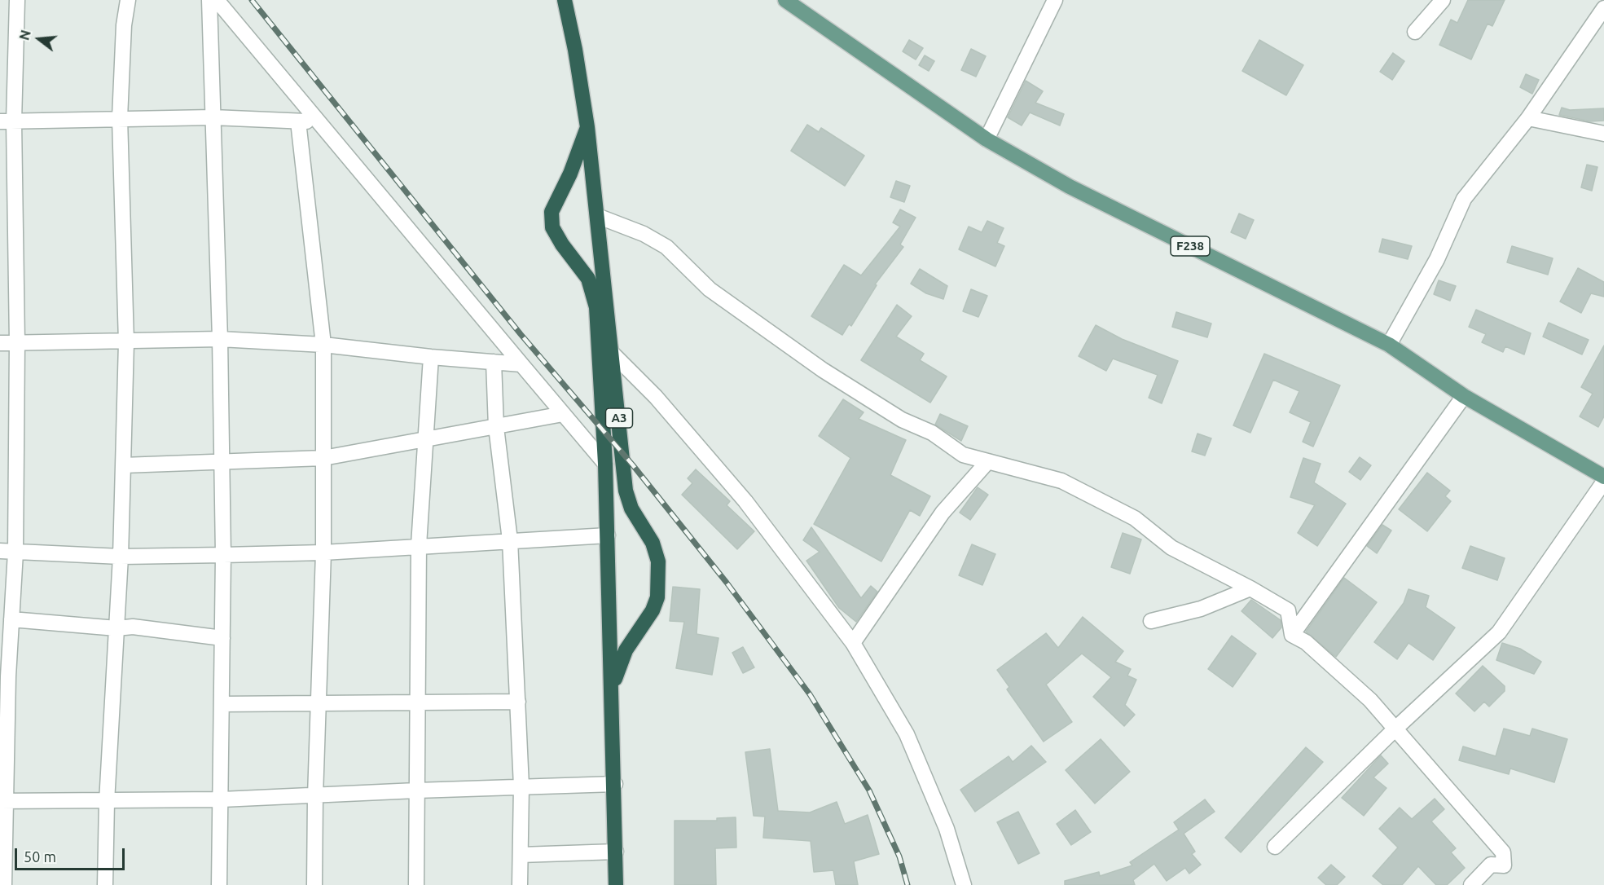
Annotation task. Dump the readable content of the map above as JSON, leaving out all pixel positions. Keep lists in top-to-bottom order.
{
  "streets": {
    "highway": ["A3"],
    "main road": ["F238"]
  },
  "scale_bar": "50 m",
  "north": "left"
}
